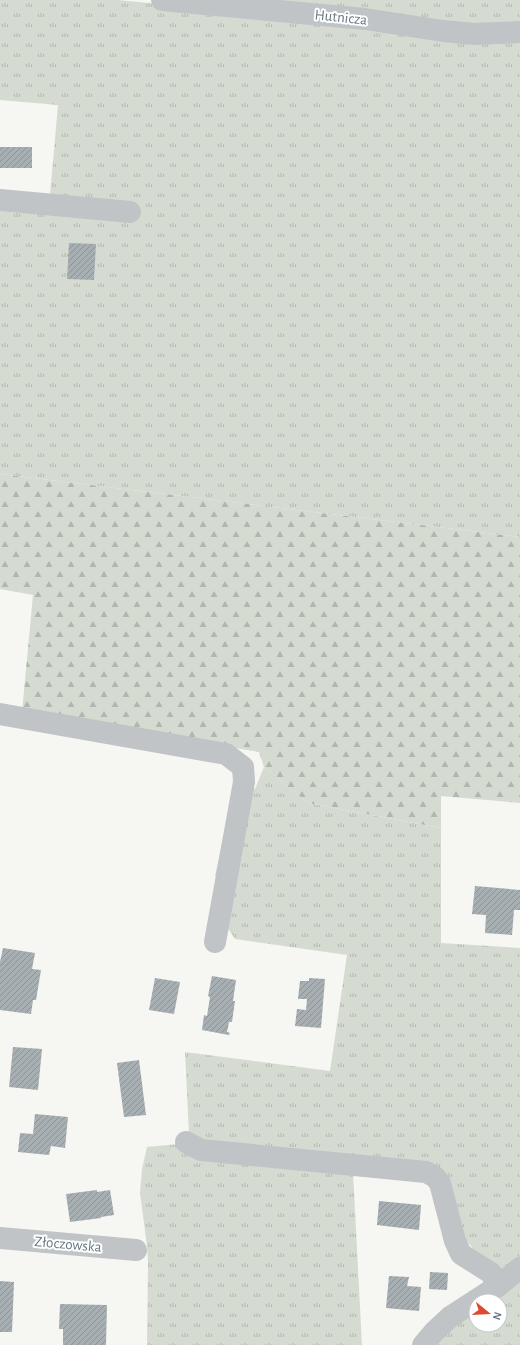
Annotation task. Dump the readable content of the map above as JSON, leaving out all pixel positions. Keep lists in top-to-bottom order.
{
  "streets": {
    "street": ["Hutnicza", "Złoczowska"]
  },
  "north": "right"
}
